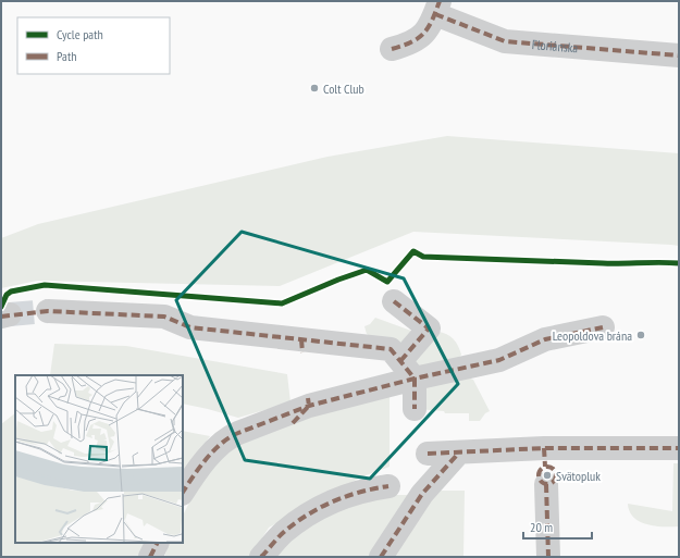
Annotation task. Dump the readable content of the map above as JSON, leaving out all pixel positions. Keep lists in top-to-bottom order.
{
  "streets": {
    "street": ["Floriánska"]
  },
  "places": ["Colt Club", "Leopoldova brána", "Svätopluk"],
  "legend": ["Cycle path", "Path"],
  "scale_bar": "20 m"
}
